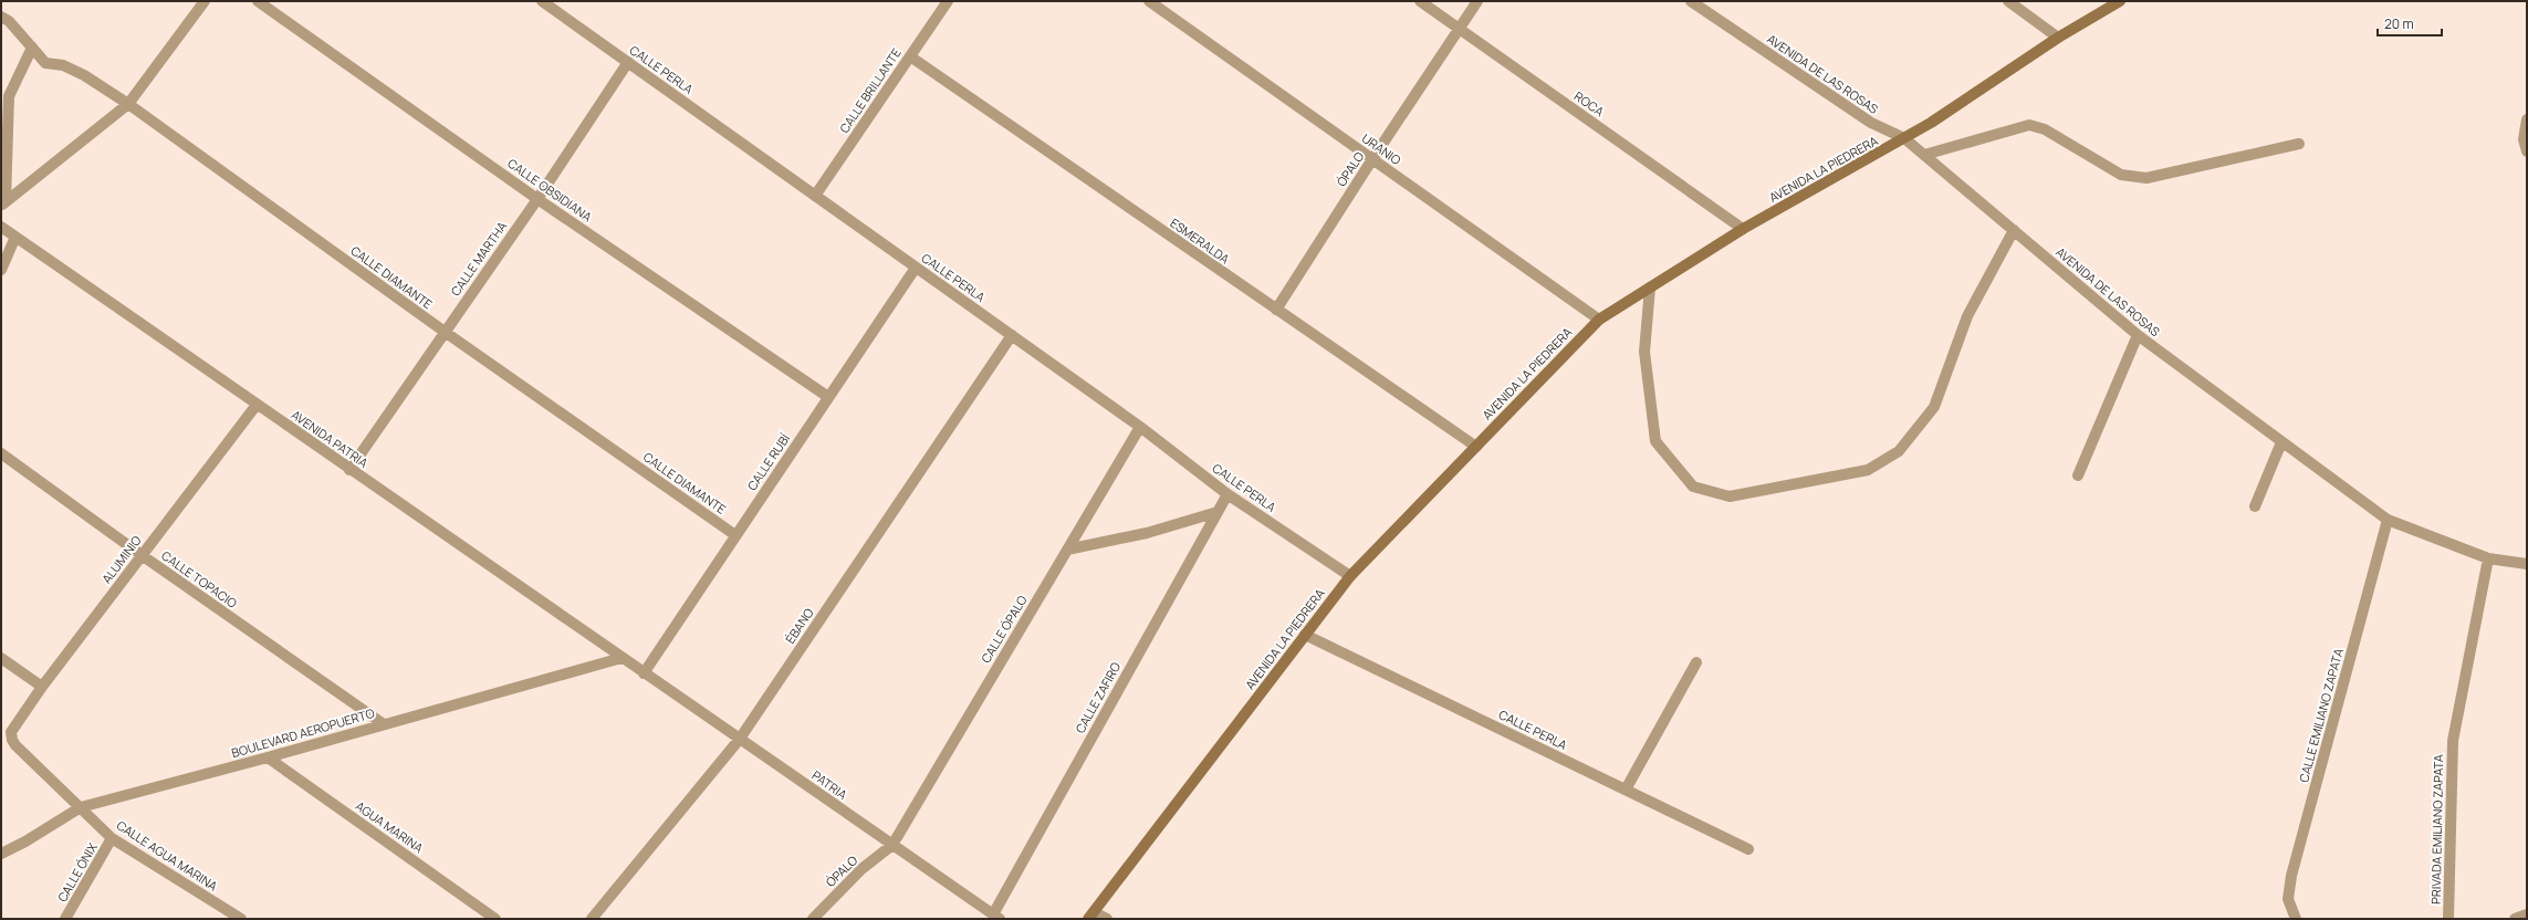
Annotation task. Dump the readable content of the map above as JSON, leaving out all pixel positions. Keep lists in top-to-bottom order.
{
  "streets": {
    "street": [
      "CALLE PERLA",
      "AVENIDA DE LAS ROSAS",
      "CALLE BRILLANTE",
      "ROCA",
      "URANIO",
      "ÓPALO",
      "AVENIDA LA PIEDRERA",
      "CALLE OBSIDIANA",
      "ESMERALDA",
      "CALLE MARTHA",
      "CALLE DIAMANTE",
      "AVENIDA PATRIA",
      "CALLE RUBÍ",
      "ALUMINIO",
      "CALLE TOPACIO",
      "ÉBANO",
      "CALLE ÓPALO",
      "CALLE ZAFIRO",
      "CALLE EMILIANO ZAPATA",
      "BOULEVARD AEROPUERTO",
      "PATRIA",
      "AGUA MARINA",
      "PRIVADA EMILIANO ZAPATA",
      "CALLE AGUA MARINA",
      "CALLE ÓNIX"
    ]
  },
  "crossings": [
    ["CALLE PERLA", "CALLE BRILLANTE"],
    ["CALLE PERLA", "AVENIDA LA PIEDRERA"],
    ["CALLE PERLA", "CALLE MARTHA"],
    ["CALLE PERLA", "CALLE RUBÍ"],
    ["CALLE PERLA", "ÉBANO"],
    ["CALLE PERLA", "CALLE ÓPALO"],
    ["CALLE PERLA", "CALLE ZAFIRO"],
    ["AVENIDA DE LAS ROSAS", "AVENIDA LA PIEDRERA"],
    ["AVENIDA DE LAS ROSAS", "CALLE EMILIANO ZAPATA"],
    ["AVENIDA DE LAS ROSAS", "PRIVADA EMILIANO ZAPATA"],
    ["CALLE BRILLANTE", "ESMERALDA"],
    ["ROCA", "ÓPALO"],
    ["ROCA", "AVENIDA LA PIEDRERA"],
    ["URANIO", "ÓPALO"],
    ["URANIO", "AVENIDA LA PIEDRERA"],
    ["ÓPALO", "ESMERALDA"],
    ["ÓPALO", "CALLE ÓPALO"],
    ["ÓPALO", "PATRIA"],
    ["AVENIDA LA PIEDRERA", "ESMERALDA"],
    ["CALLE OBSIDIANA", "CALLE MARTHA"],
    ["CALLE OBSIDIANA", "CALLE RUBÍ"],
    ["CALLE MARTHA", "CALLE DIAMANTE"],
    ["CALLE MARTHA", "AVENIDA PATRIA"],
    ["CALLE DIAMANTE", "CALLE RUBÍ"],
    ["AVENIDA PATRIA", "CALLE RUBÍ"],
    ["AVENIDA PATRIA", "ALUMINIO"],
    ["AVENIDA PATRIA", "BOULEVARD AEROPUERTO"],
    ["AVENIDA PATRIA", "PATRIA"],
    ["CALLE RUBÍ", "PATRIA"],
    ["ALUMINIO", "CALLE TOPACIO"],
    ["ALUMINIO", "CALLE AGUA MARINA"],
    ["CALLE TOPACIO", "BOULEVARD AEROPUERTO"],
    ["ÉBANO", "PATRIA"],
    ["CALLE ÓPALO", "PATRIA"],
    ["CALLE ZAFIRO", "PATRIA"],
    ["BOULEVARD AEROPUERTO", "AGUA MARINA"],
    ["BOULEVARD AEROPUERTO", "CALLE AGUA MARINA"],
    ["CALLE AGUA MARINA", "CALLE ÓNIX"]
  ],
  "scale_bar": "20 m"
}
